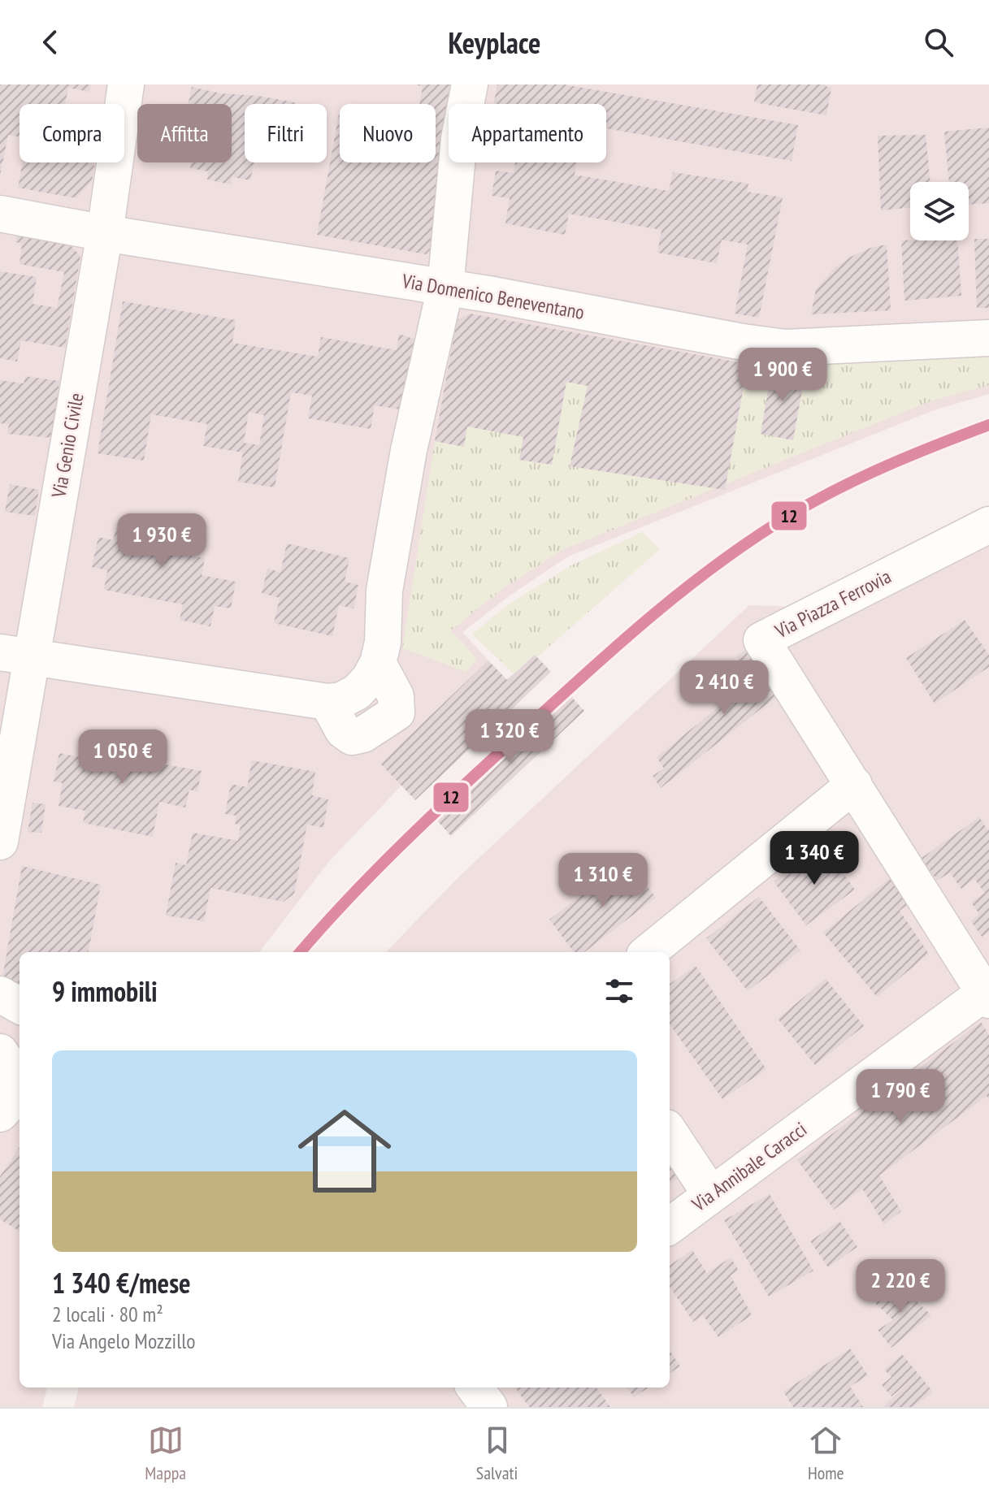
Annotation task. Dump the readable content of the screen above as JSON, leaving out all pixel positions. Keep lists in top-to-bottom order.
{
  "streets": {
    "street": [
      "Via Domenico Beneventano",
      "Via Genio Civile",
      "Via Piazza Ferrovia",
      "Via Annibale Caracci"
    ]
  },
  "crossings": [
    ["Via Domenico Beneventano", "Via Genio Civile"]
  ],
  "lines": ["transit line 12"],
  "page": {
    "header": "Keyplace",
    "chip": [
      "Compra",
      "Affitta",
      "Filtri",
      "Nuovo",
      "Appartamento"
    ],
    "price": [
      "1 900 €",
      "1 930 €",
      "2 410 €",
      "1 320 €",
      "1 050 €",
      "1 340 €",
      "1 310 €",
      "1 790 €",
      "2 220 €"
    ],
    "heading": "9 immobili",
    "list": [
      {
        "name": "1 340 €/mese",
        "note": "2 locali · 80 m² · Via Angelo Mozzillo"
      }
    ],
    "tabs": ["Mappa", "Salvati", "Home"]
  }
}
